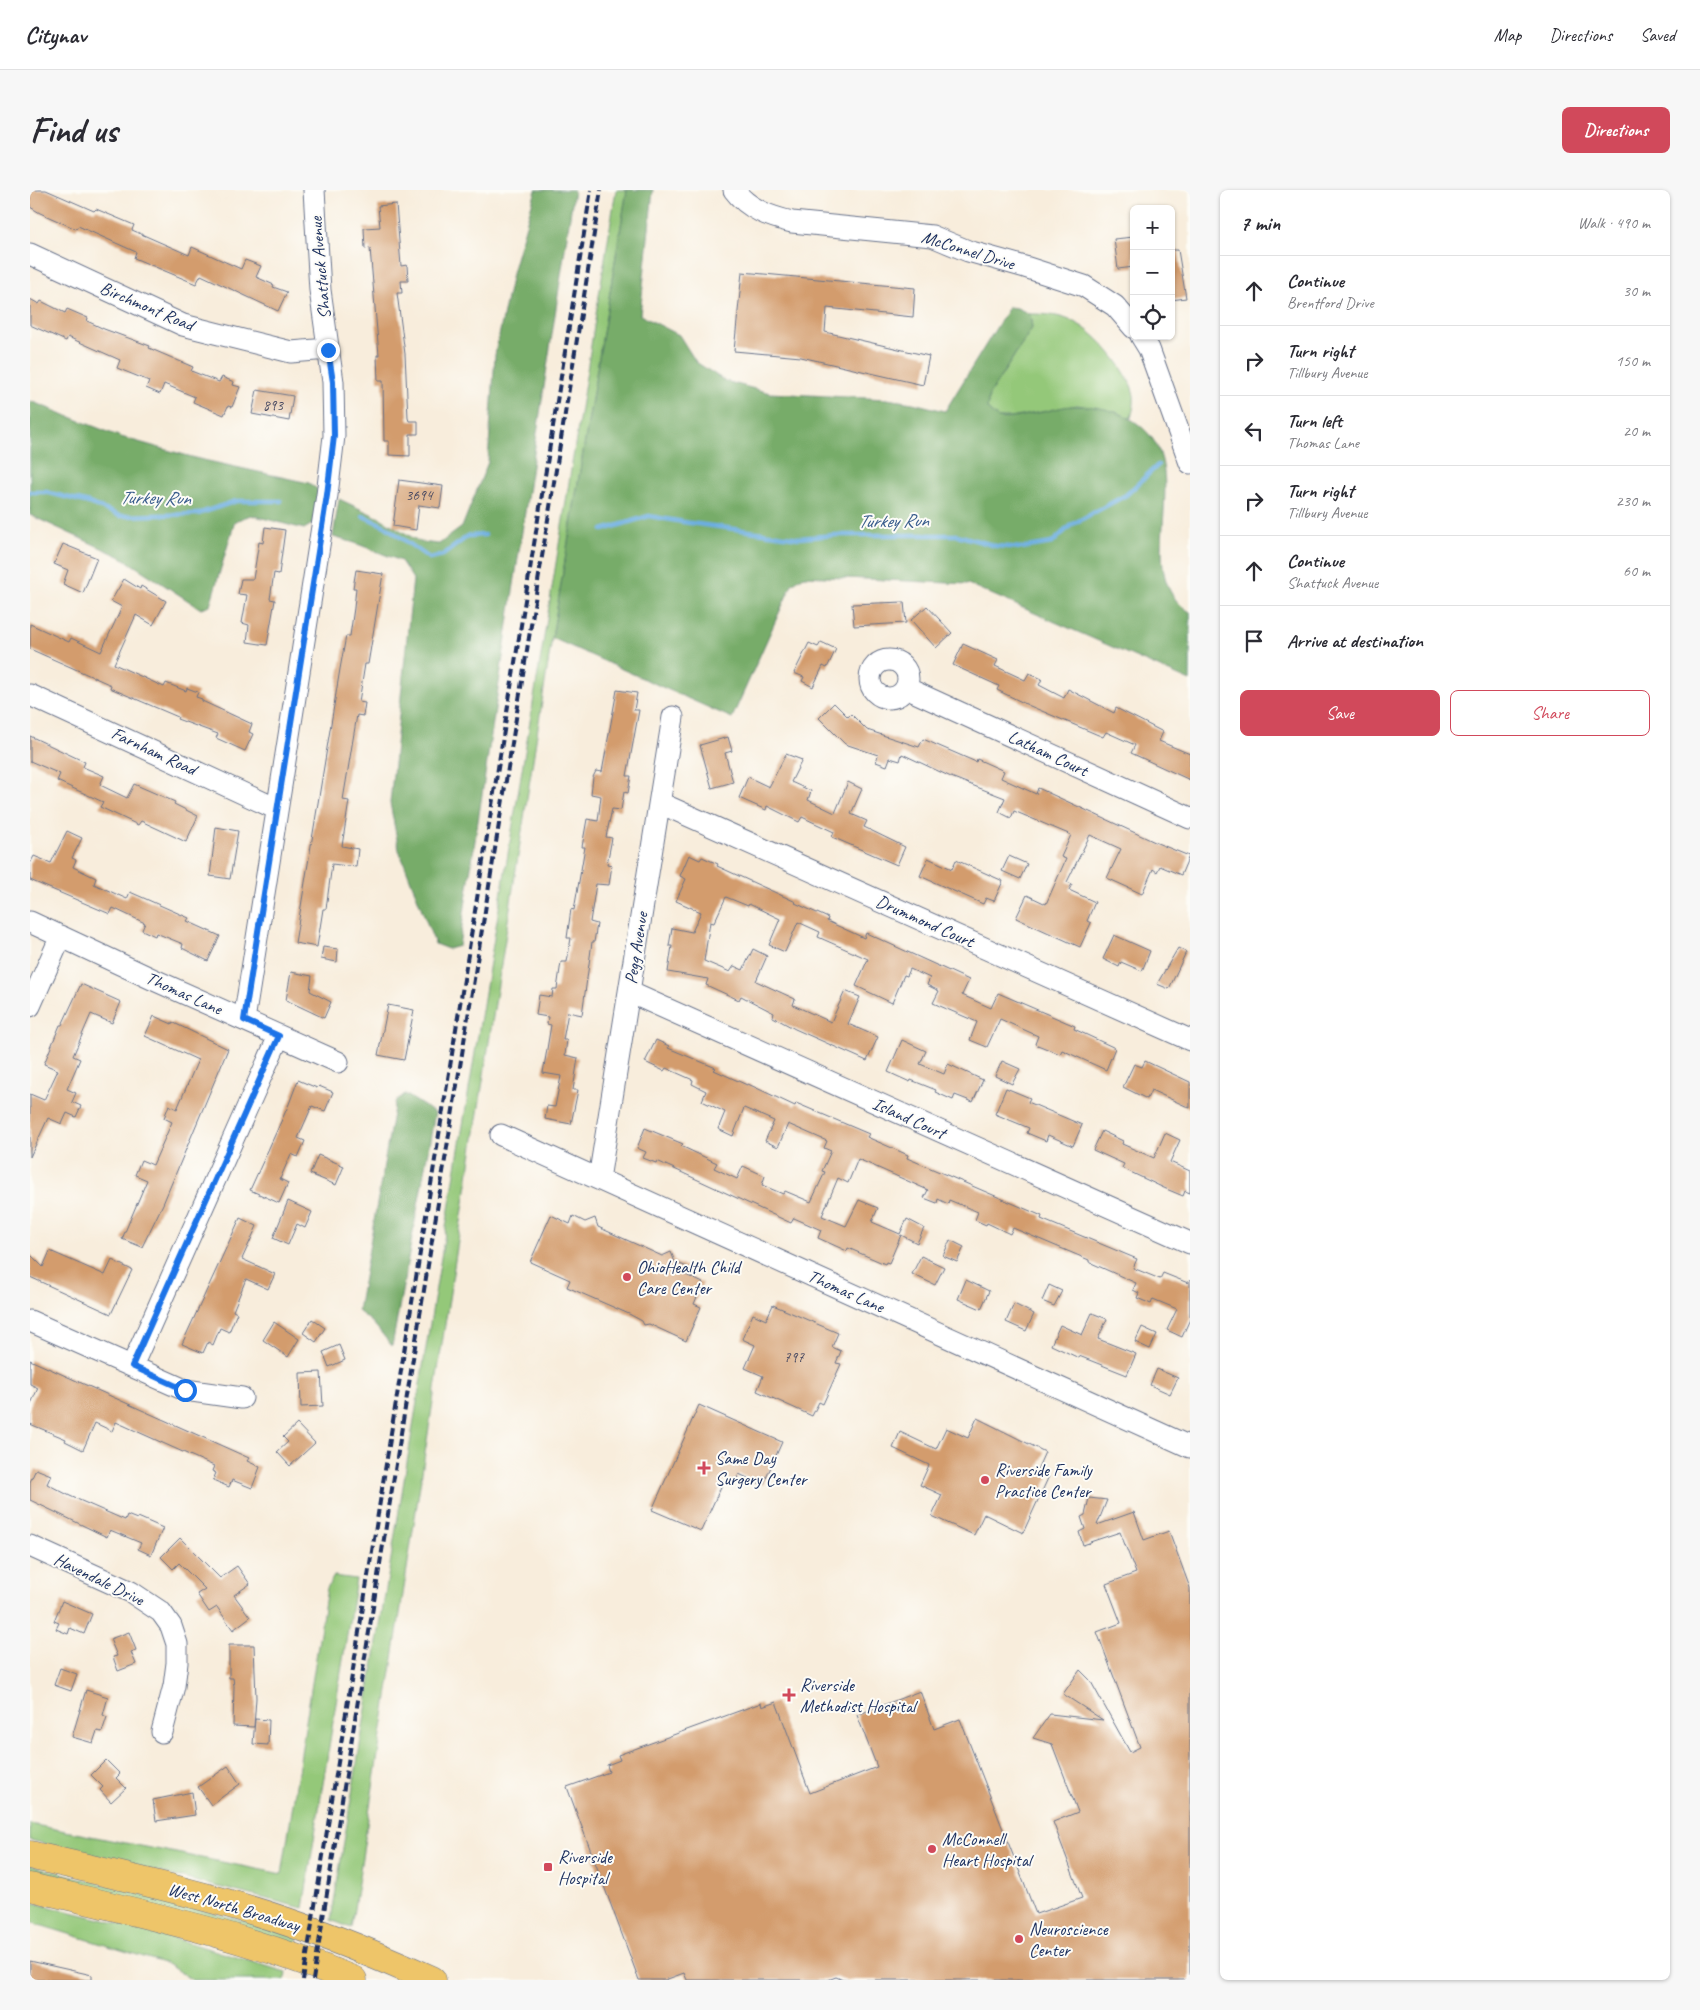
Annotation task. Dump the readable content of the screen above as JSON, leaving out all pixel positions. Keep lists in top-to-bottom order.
{
  "streets": {
    "main road": ["West North Broadway"],
    "street": [
      "McConnel Drive",
      "Shattuck Avenue",
      "Birchmont Road",
      "Farnham Road",
      "Latham Court",
      "Drummond Court",
      "Pegg Avenue",
      "Thomas Lane",
      "Island Court",
      "Havendale Drive"
    ]
  },
  "crossings": [
    ["Shattuck Avenue", "Birchmont Road"],
    ["Shattuck Avenue", "Farnham Road"],
    ["Shattuck Avenue", "Thomas Lane"],
    ["Drummond Court", "Pegg Avenue"],
    ["Pegg Avenue", "Thomas Lane"],
    ["Pegg Avenue", "Island Court"]
  ],
  "water": ["Turkey Run"],
  "places": {
    "other": [
      "OhioHealth Child Care Center",
      "Riverside Family Practice Center",
      "McConnell Heart Hospital",
      "Neuroscience Center"
    ],
    "health": ["Same Day Surgery Center", "Riverside Methodist Hospital"],
    "transit": ["Riverside Hospital"]
  },
  "house_numbers": ["893", "3694", "797"],
  "page": {
    "header": "Citynav",
    "nav": ["Map", "Directions", "Saved"],
    "buttons": [
      "Directions",
      ["Save", "Share"]
    ],
    "title": "Find us",
    "heading": ["7 min", "Walk · 490 m"],
    "map_buttons": ["+", "−"],
    "list": [
      ["Continue", "Brentford Drive", "30 m"],
      ["Turn right", "Tillbury Avenue", "150 m"],
      ["Turn left", "Thomas Lane", "20 m"],
      ["Turn right", "Tillbury Avenue", "230 m"],
      ["Continue", "Shattuck Avenue", "60 m"],
      "Arrive at destination"
    ]
  }
}
